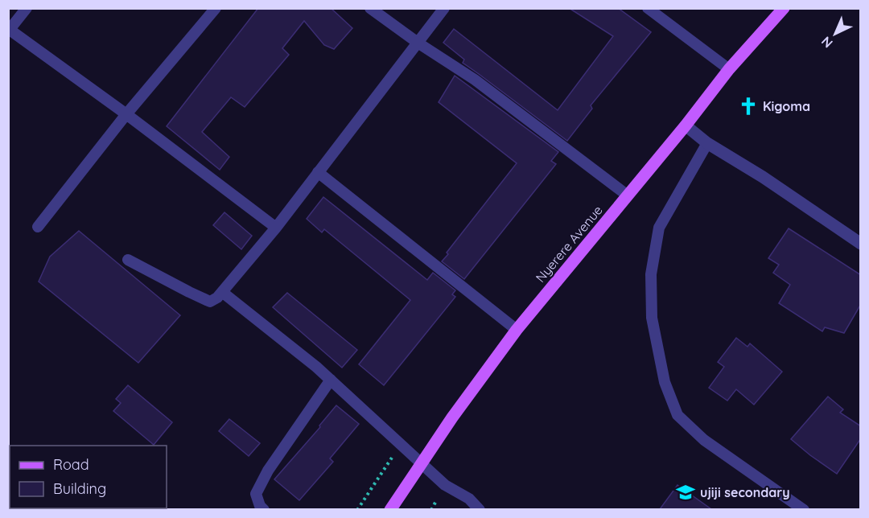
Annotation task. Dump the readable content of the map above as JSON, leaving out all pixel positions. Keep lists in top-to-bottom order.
{
  "streets": {
    "main road": ["Nyerere Avenue"]
  },
  "places": {
    "church": ["Kigoma"],
    "school or university": ["ujiji secondary"]
  },
  "legend": ["Road", "Building"],
  "north": "bottom left"
}
